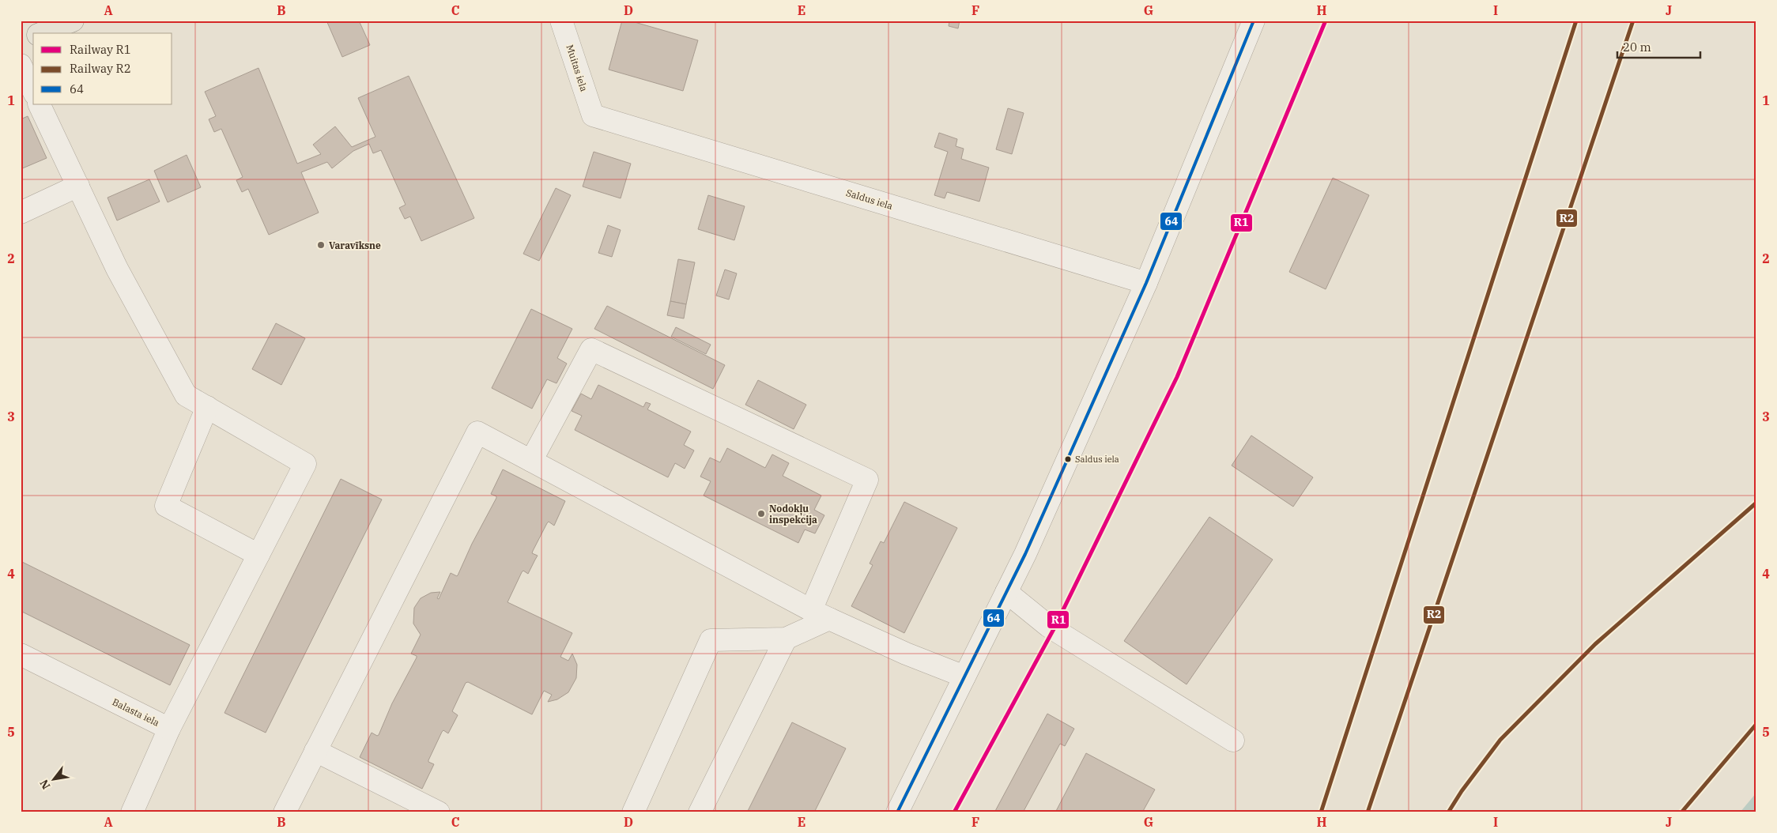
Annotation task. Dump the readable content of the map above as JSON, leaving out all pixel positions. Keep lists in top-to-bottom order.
{
  "streets": {
    "street": ["Muitas iela", "Saldus iela", "Balasta iela"]
  },
  "crossings": [
    ["Muitas iela", "Saldus iela"]
  ],
  "places": ["Varavīksne", "Saldus iela", "Nodokļu inspekcija"],
  "lines": ["rail line R1", "rail line R2", "transit line 64"],
  "legend": ["Railway R1", "Railway R2", "64"],
  "scale_bar": "20 m",
  "north": "bottom left",
  "grid": {
    "columns": [
      "A",
      "B",
      "C",
      "D",
      "E",
      "F",
      "G",
      "H",
      "I",
      "J"
    ],
    "rows": [
      "1",
      "2",
      "3",
      "4",
      "5"
    ]
  }
}
